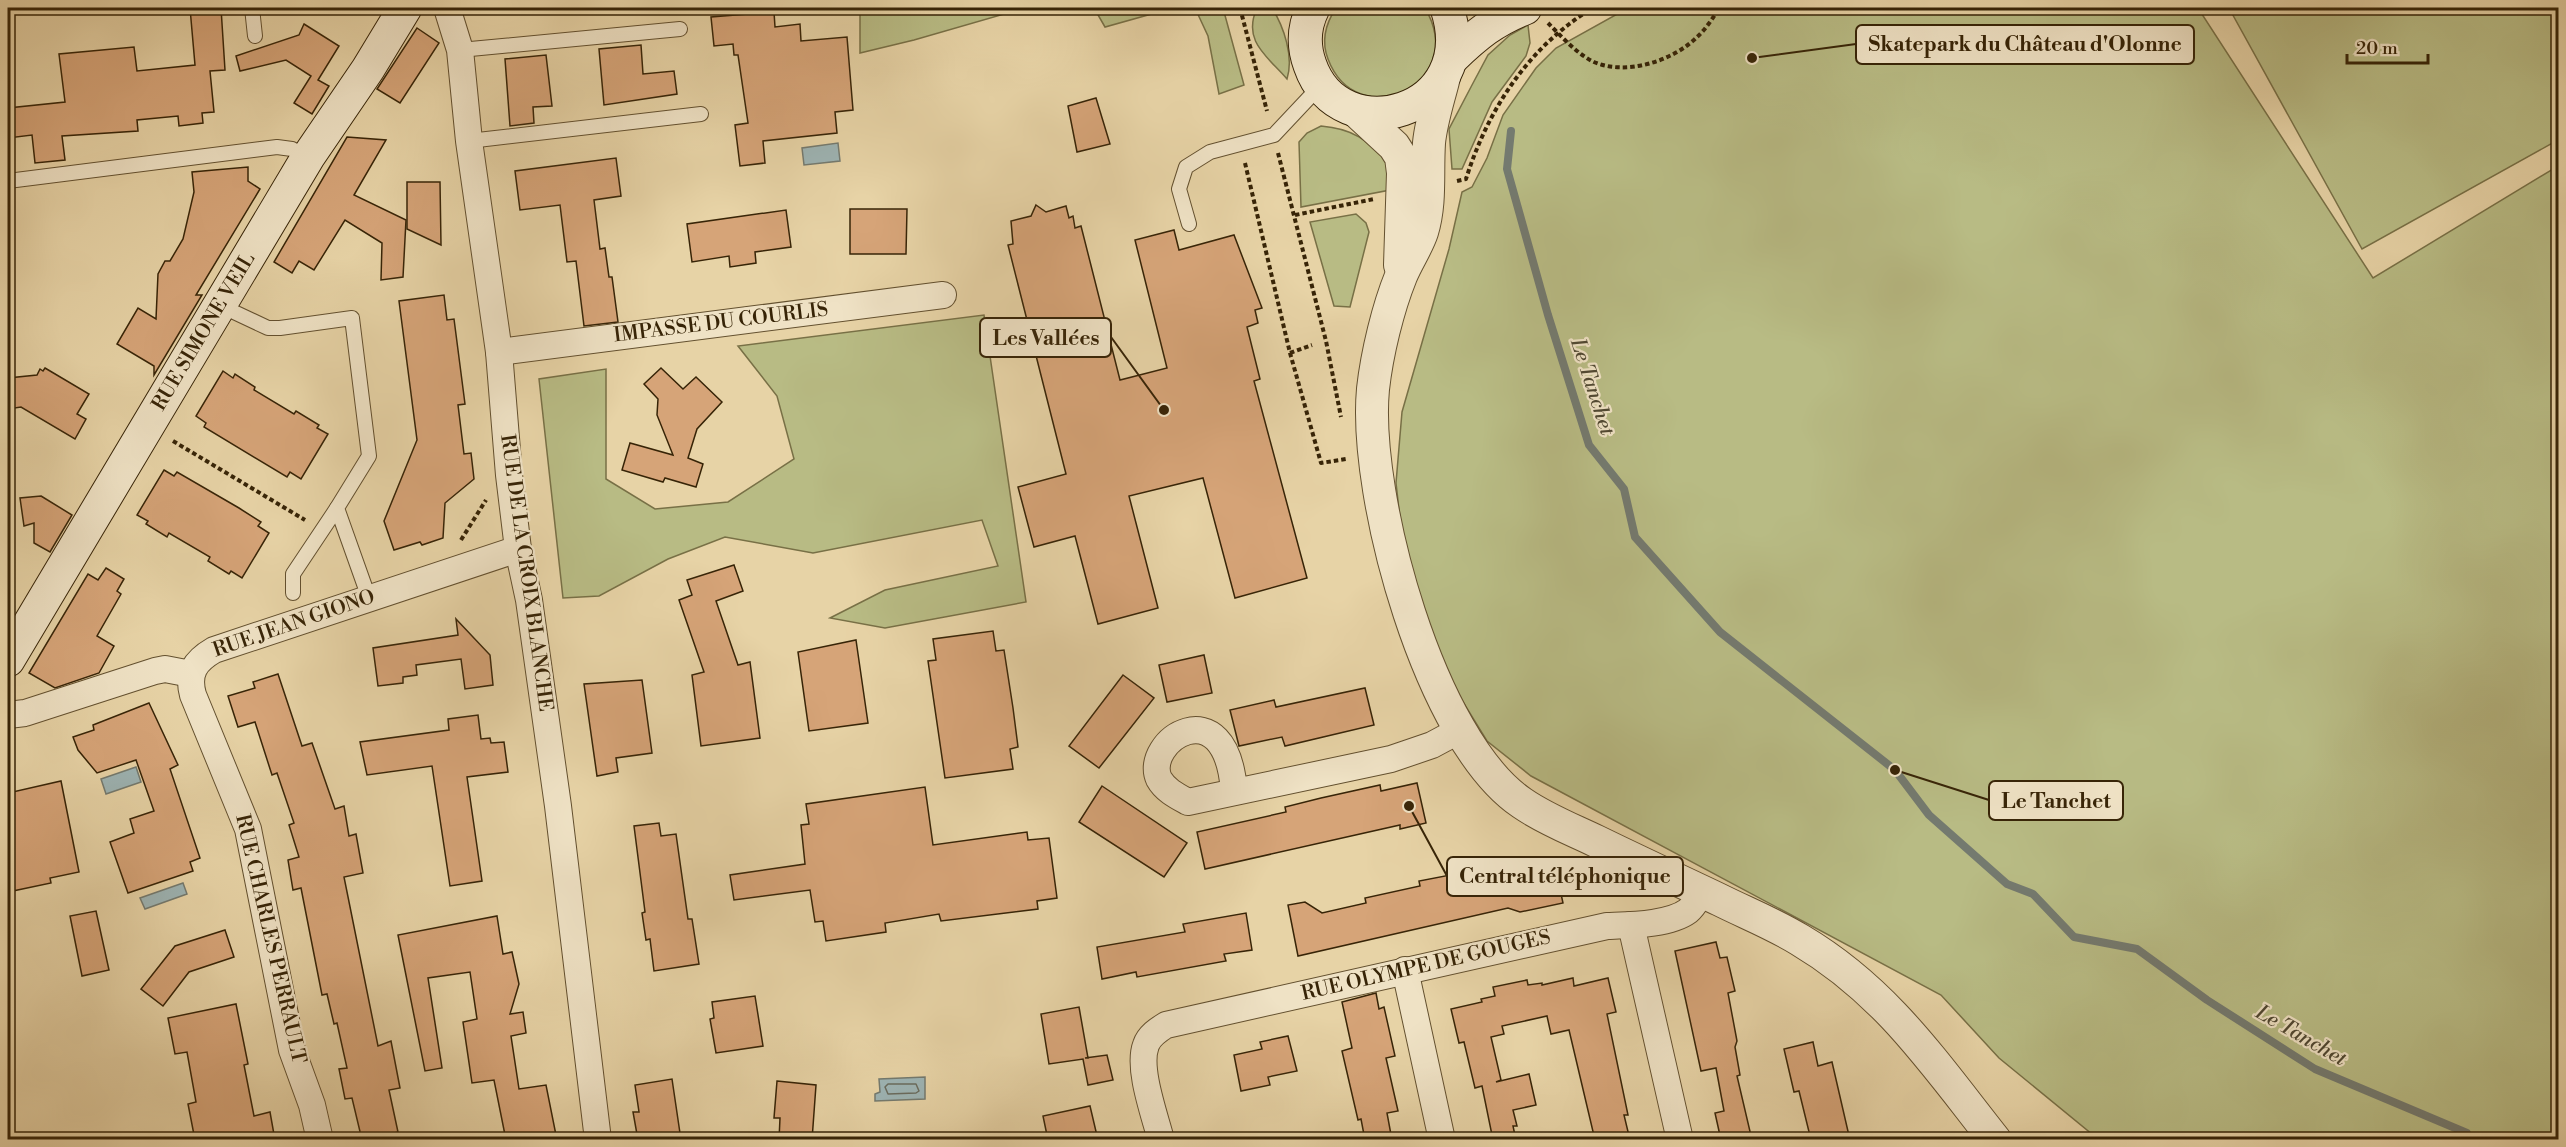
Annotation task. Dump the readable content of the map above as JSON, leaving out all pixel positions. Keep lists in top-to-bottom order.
{
  "streets": {
    "main road": ["RUE SIMONE VEIL"],
    "street": [
      "IMPASSE DU COURLIS",
      "RUE DE LA CROIX BLANCHE",
      "RUE JEAN GIONO",
      "RUE CHARLES PERRAULT",
      "RUE OLYMPE DE GOUGES"
    ]
  },
  "crossings": [
    ["IMPASSE DU COURLIS", "RUE DE LA CROIX BLANCHE"],
    ["RUE DE LA CROIX BLANCHE", "RUE JEAN GIONO"],
    ["RUE JEAN GIONO", "RUE CHARLES PERRAULT"]
  ],
  "water": ["Le Tanchet"],
  "places": [
    "Skatepark du Château d'Olonne",
    "Les Vallées",
    "Le Tanchet",
    "Central téléphonique"
  ],
  "scale_bar": "20 m"
}
